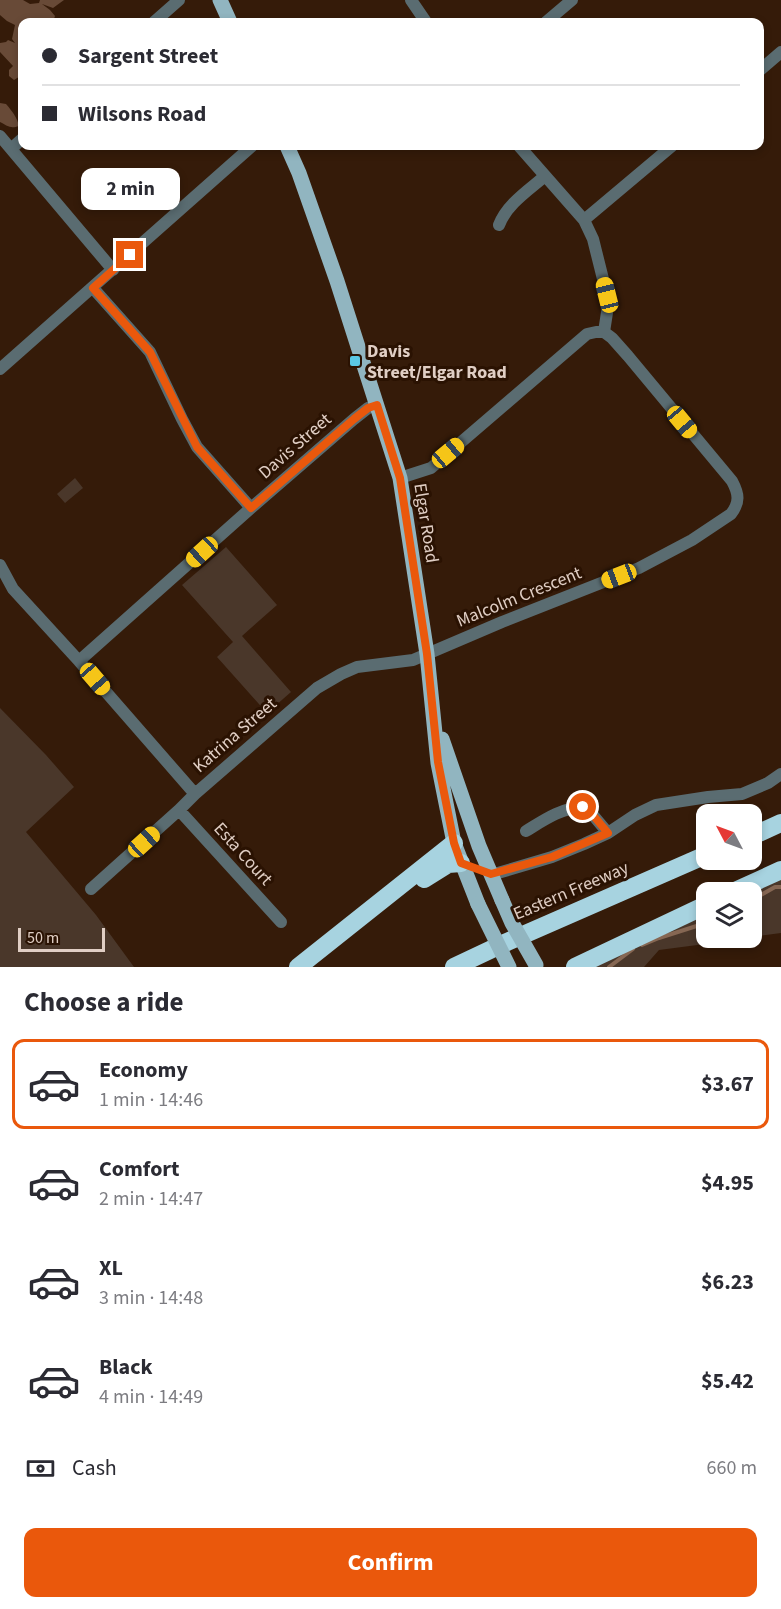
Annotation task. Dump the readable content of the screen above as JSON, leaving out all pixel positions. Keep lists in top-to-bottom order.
{
  "streets": {
    "highway": ["Eastern Freeway"],
    "main road": ["Elgar Road"],
    "street": [
      "Davis Street",
      "Malcolm Crescent",
      "Katrina Street",
      "Esta Court"
    ]
  },
  "crossings": [
    ["Davis Street", "Elgar Road"],
    ["Elgar Road", "Malcolm Crescent"],
    ["Elgar Road", "Katrina Street"],
    ["Malcolm Crescent", "Katrina Street"],
    ["Katrina Street", "Esta Court"]
  ],
  "places": {
    "transit": ["Davis Street/Elgar Road"]
  },
  "scale_bar": "50 m",
  "north": "top left",
  "page": {
    "banner": ["Sargent Street", "Wilsons Road"],
    "bubble": "2 min",
    "scale": "50 m",
    "heading": "Choose a ride",
    "list": [
      {
        "name": "Economy",
        "note": "1 min · 14:46",
        "value": "$3.67"
      },
      {
        "name": "Comfort",
        "note": "2 min · 14:47",
        "value": "$4.95"
      },
      {
        "name": "XL",
        "note": "3 min · 14:48",
        "value": "$6.23"
      },
      {
        "name": "Black",
        "note": "4 min · 14:49",
        "value": "$5.42"
      }
    ],
    "pay": ["Cash", "660 m"],
    "buttons": "Confirm"
  }
}
